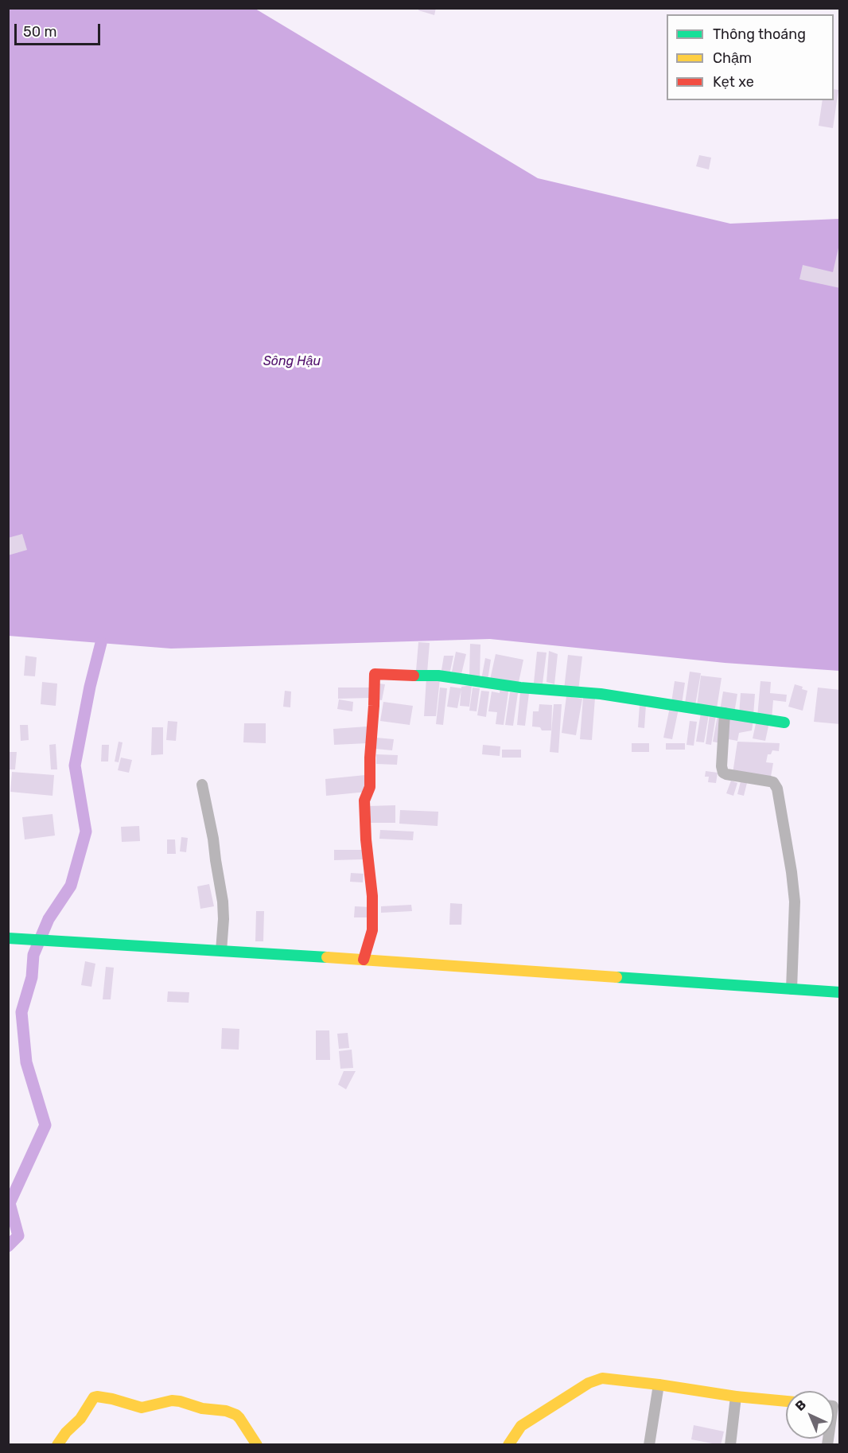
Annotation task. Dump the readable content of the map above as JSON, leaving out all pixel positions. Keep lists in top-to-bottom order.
{
  "water": ["Sông Hậu"],
  "legend": ["Thông thoáng", "Chậm", "Kẹt xe"],
  "scale_bar": "50 m",
  "north": "top left"
}
